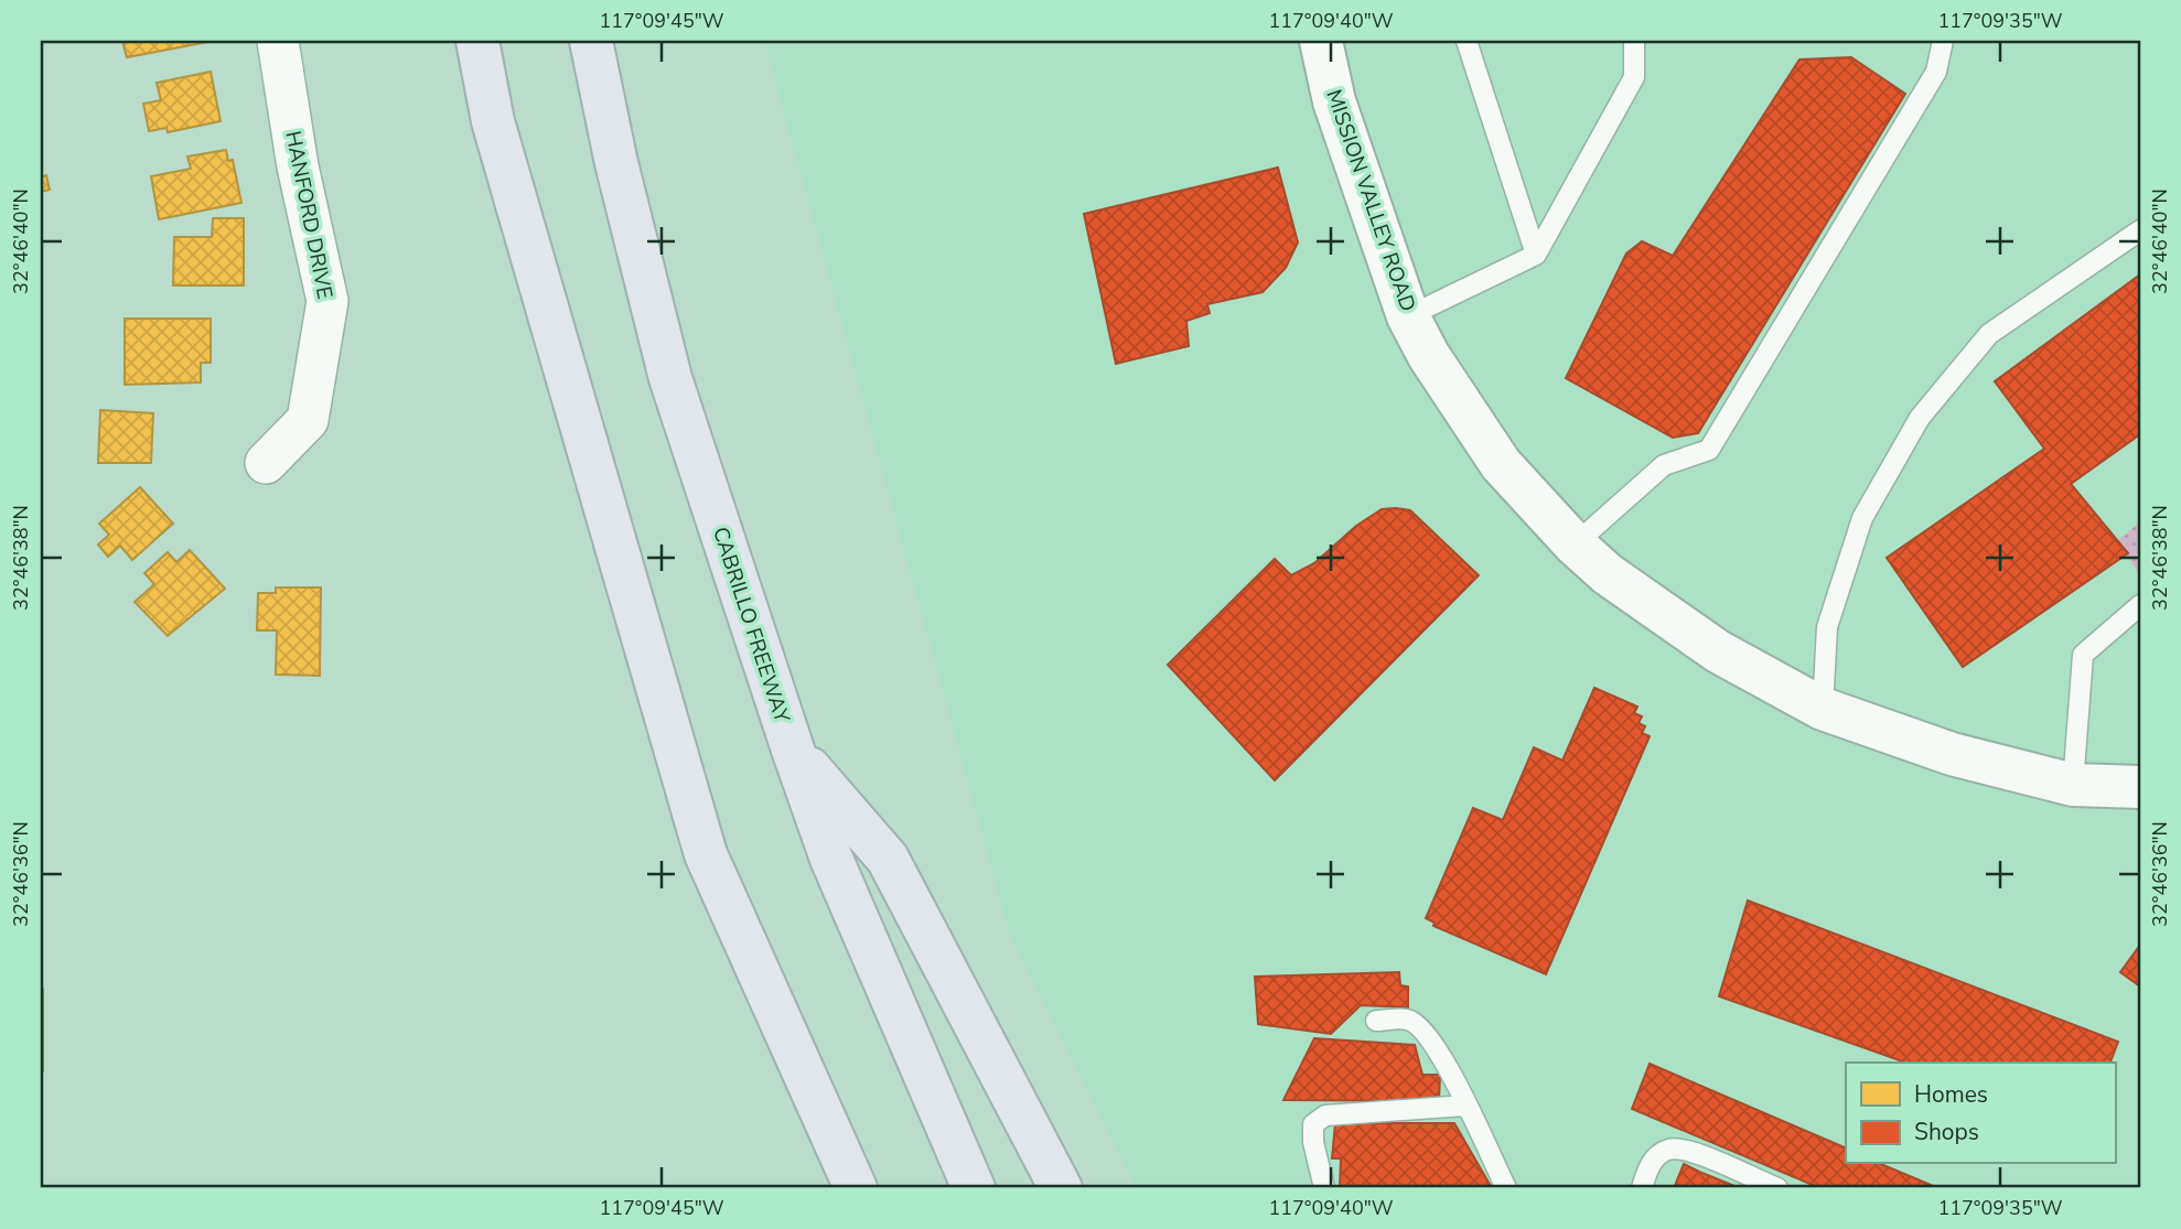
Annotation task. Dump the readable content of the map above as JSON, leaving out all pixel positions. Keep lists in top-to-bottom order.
{
  "streets": {
    "highway": ["CABRILLO FREEWAY"],
    "street": ["MISSION VALLEY ROAD", "HANFORD DRIVE"]
  },
  "legend": ["Homes", "Shops"],
  "coordinates": [
    "117°09'45\"W",
    "117°09'40\"W",
    "117°09'35\"W",
    "32°46'40\"N",
    "32°46'38\"N",
    "32°46'36\"N"
  ]
}
